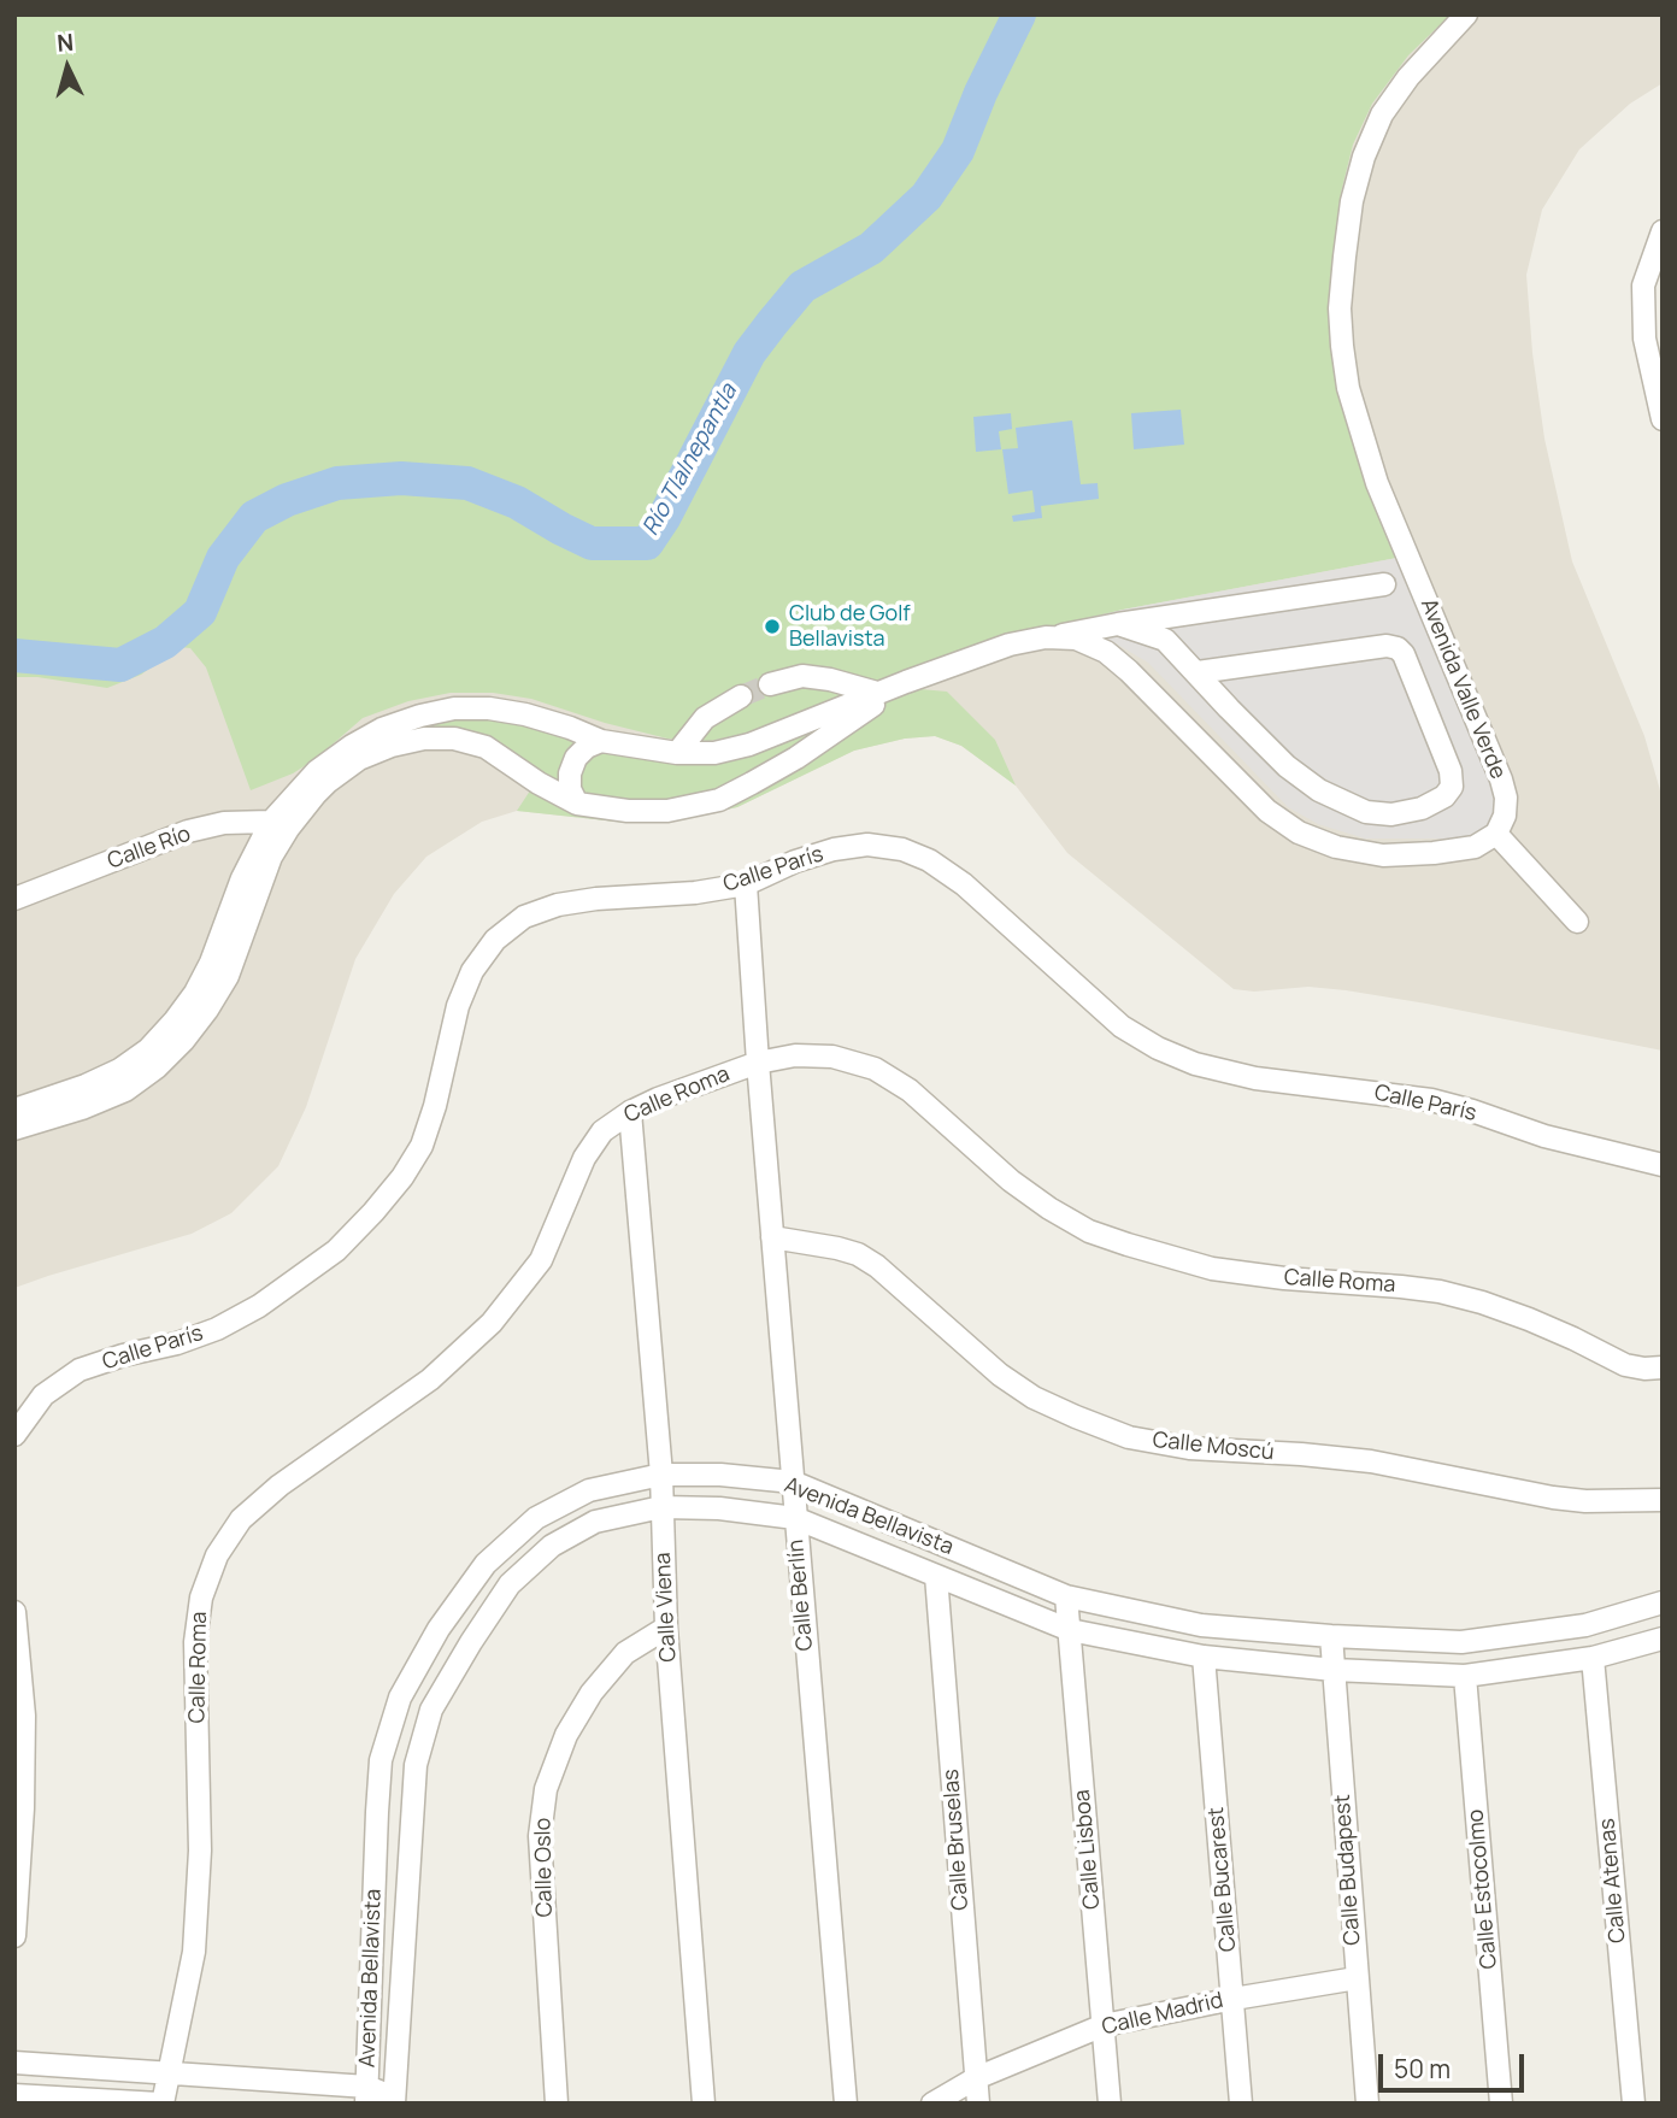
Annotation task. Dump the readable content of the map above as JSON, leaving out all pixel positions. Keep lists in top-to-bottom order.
{
  "streets": {
    "street": [
      "Avenida Valle Verde",
      "Calle Río",
      "Calle París",
      "Calle Roma",
      "Calle Moscú",
      "Avenida Bellavista",
      "Calle Berlín",
      "Calle Viena",
      "Calle Bruselas",
      "Calle Lisboa",
      "Calle Oslo",
      "Calle Budapest",
      "Calle Bucarest",
      "Calle Atenas",
      "Calle Estocolmo",
      "Calle Madrid"
    ]
  },
  "crossings": [
    ["Calle París", "Calle Berlín"],
    ["Calle Roma", "Avenida Bellavista"],
    ["Calle Roma", "Calle Berlín"],
    ["Calle Roma", "Calle Viena"],
    ["Calle Moscú", "Calle Berlín"],
    ["Avenida Bellavista", "Calle Berlín"],
    ["Avenida Bellavista", "Calle Viena"],
    ["Avenida Bellavista", "Calle Bruselas"],
    ["Avenida Bellavista", "Calle Lisboa"],
    ["Avenida Bellavista", "Calle Budapest"],
    ["Avenida Bellavista", "Calle Bucarest"],
    ["Avenida Bellavista", "Calle Atenas"],
    ["Avenida Bellavista", "Calle Estocolmo"],
    ["Calle Viena", "Calle Oslo"],
    ["Calle Bruselas", "Calle Madrid"],
    ["Calle Lisboa", "Calle Madrid"],
    ["Calle Budapest", "Calle Madrid"],
    ["Calle Bucarest", "Calle Madrid"]
  ],
  "water": ["Río Tlalnepantla"],
  "places": ["Club de Golf Bellavista"],
  "scale_bar": "50 m",
  "north": "top"
}
